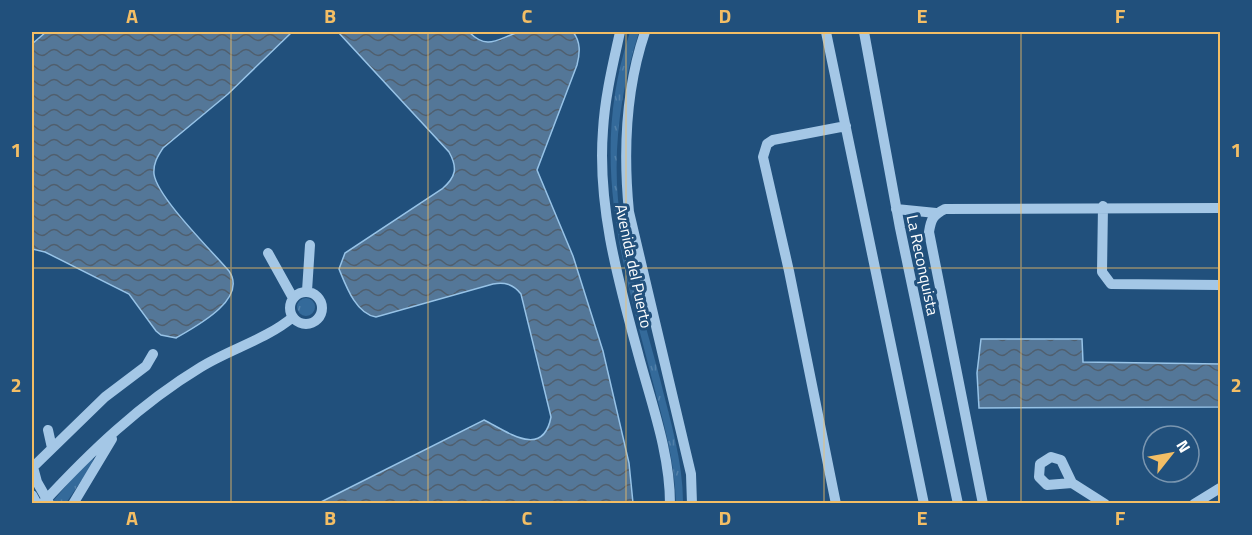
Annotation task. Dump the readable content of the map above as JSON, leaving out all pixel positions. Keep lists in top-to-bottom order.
{
  "streets": {
    "street": ["La Reconquista", "Avenida del Puerto"]
  },
  "north": "top right",
  "grid": {
    "columns": [
      "A",
      "B",
      "C",
      "D",
      "E",
      "F"
    ],
    "rows": ["1", "2"]
  }
}
